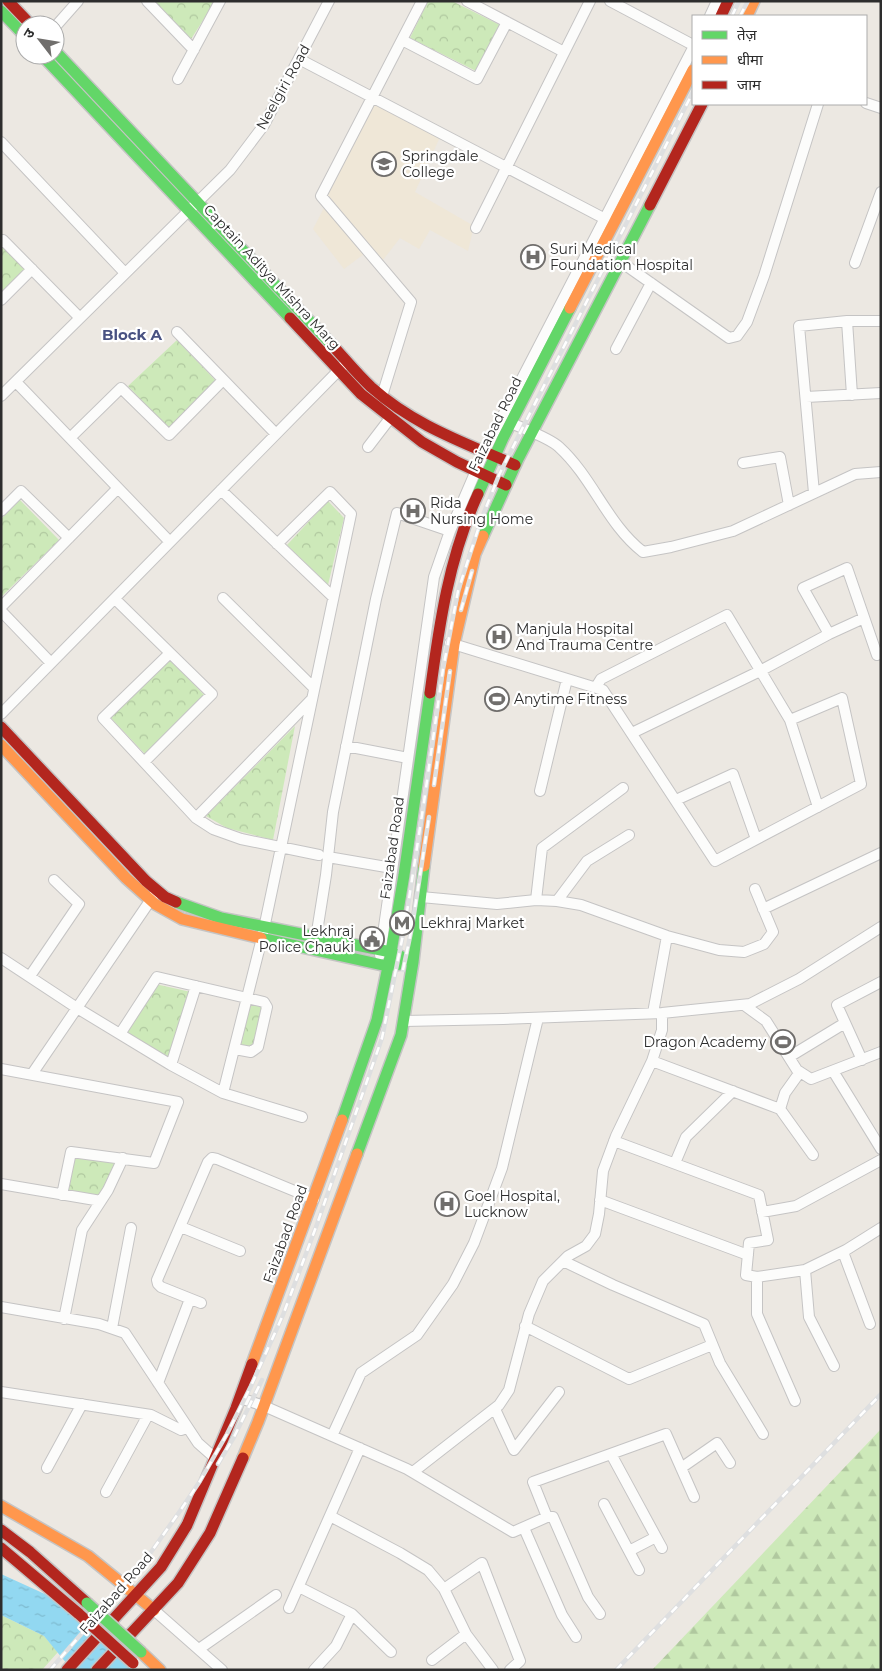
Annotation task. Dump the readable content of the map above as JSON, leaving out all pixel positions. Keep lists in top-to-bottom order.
{
  "streets": {
    "main road": ["Captain Aditya Mishra Marg", "Faizabad Road"],
    "street": ["Neelgiri Road"]
  },
  "crossings": [
    ["Neelgiri Road", "Captain Aditya Mishra Marg"],
    ["Captain Aditya Mishra Marg", "Faizabad Road"]
  ],
  "districts": ["Block A"],
  "places": {
    "school or university": ["Springdale College"],
    "hospital": [
      "Suri Medical Foundation Hospital",
      "Rida Nursing Home",
      "Manjula Hospital And Trauma Centre",
      "Goel Hospital, Lucknow"
    ],
    "sports": ["Anytime Fitness", "Dragon Academy"],
    "metro station": ["Lekhraj Market"],
    "public building": ["Lekhraj Police Chauki"]
  },
  "legend": ["तेज़", "धीमा", "जाम"],
  "north": "top left"
}
